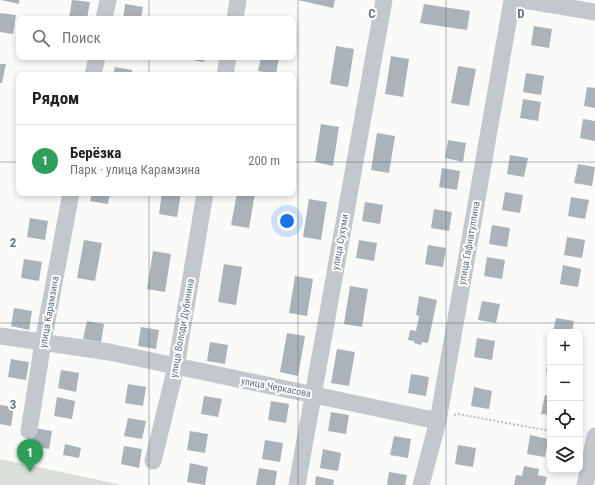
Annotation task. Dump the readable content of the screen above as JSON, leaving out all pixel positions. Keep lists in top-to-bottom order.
{
  "streets": {
    "street": [
      "улица Сухуми",
      "улица Гафиатуллина",
      "улица Карамзина",
      "улица Володи Дубинина",
      "улица Черкасова"
    ]
  },
  "crossings": [
    ["улица Сухуми", "улица Черкасова"],
    ["улица Гафиатуллина", "улица Черкасова"],
    ["улица Карамзина", "улица Черкасова"],
    ["улица Володи Дубинина", "улица Черкасова"]
  ],
  "page": {
    "search": "Поиск",
    "heading": "Рядом",
    "list": [
      {
        "mark": "1",
        "name": "Берёзка",
        "note": "Парк · улица Карамзина",
        "value": "200 m"
      }
    ],
    "map_buttons": ["+", "−"],
    "pins": "1"
  },
  "grid": {
    "columns": ["C", "D"],
    "rows": ["2", "3"]
  }
}
